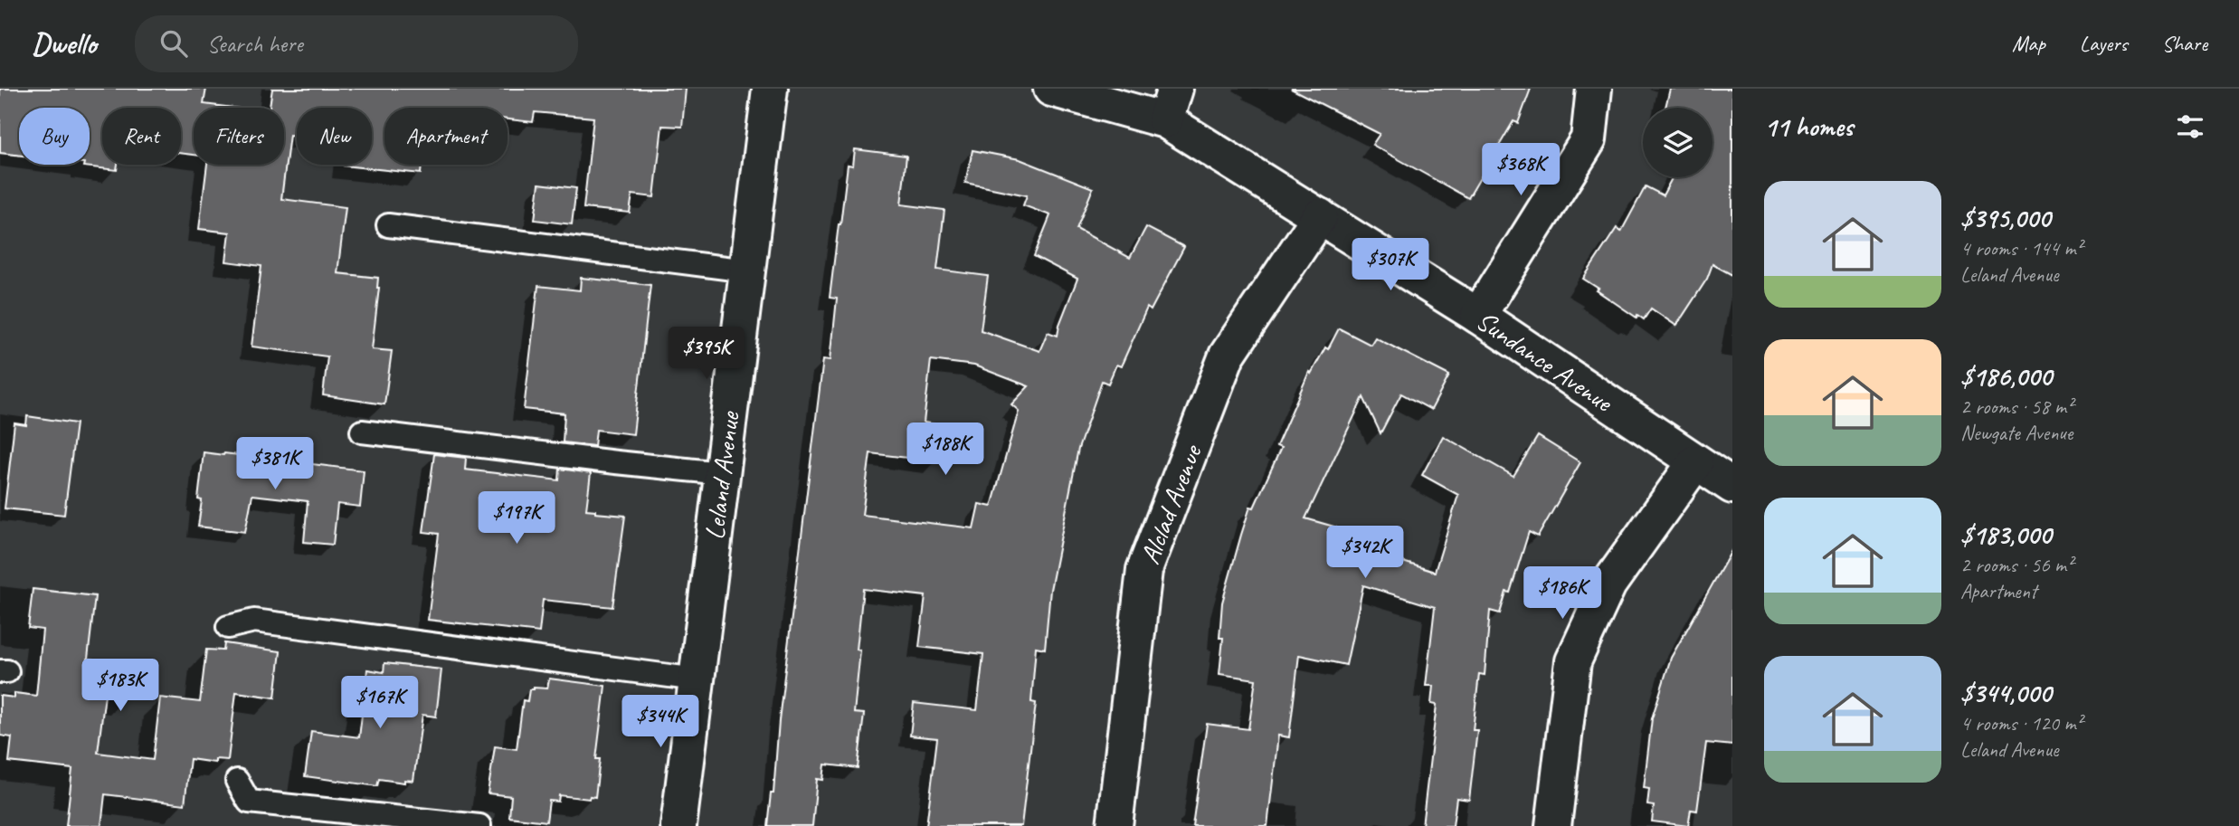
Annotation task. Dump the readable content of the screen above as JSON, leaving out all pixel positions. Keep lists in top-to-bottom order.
{
  "streets": {
    "street": ["Sundance Avenue", "Leland Avenue", "Alclad Avenue"]
  },
  "crossings": [
    ["Sundance Avenue", "Alclad Avenue"]
  ],
  "page": {
    "header": "Dwello",
    "search": "Search here",
    "nav": ["Map", "Layers", "Share"],
    "heading": "11 homes",
    "chip": [
      "Buy",
      "Rent",
      "Filters",
      "New",
      "Apartment"
    ],
    "price": [
      "$368K",
      "$307K",
      "$395K",
      "$188K",
      "$381K",
      "$197K",
      "$342K",
      "$186K",
      "$183K",
      "$167K",
      "$344K"
    ],
    "list": [
      {
        "name": "$395,000",
        "note": "4 rooms · 144 m² · Leland Avenue"
      },
      {
        "name": "$186,000",
        "note": "2 rooms · 58 m² · Newgate Avenue"
      },
      {
        "name": "$183,000",
        "note": "2 rooms · 56 m² · Apartment"
      },
      {
        "name": "$344,000",
        "note": "4 rooms · 120 m² · Leland Avenue"
      }
    ]
  }
}
